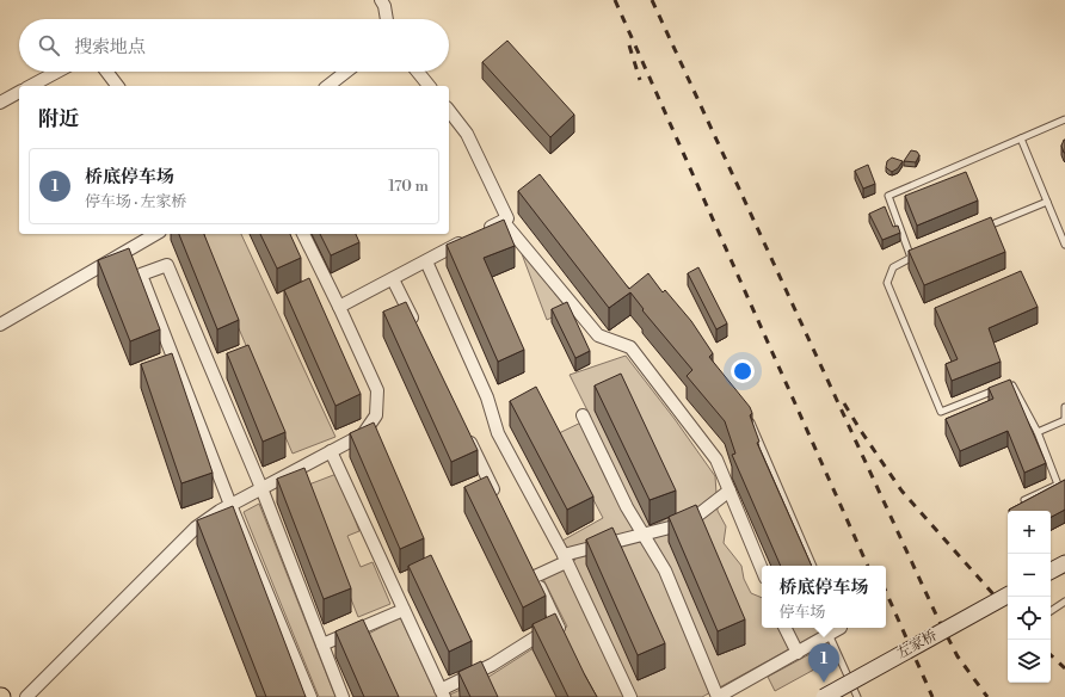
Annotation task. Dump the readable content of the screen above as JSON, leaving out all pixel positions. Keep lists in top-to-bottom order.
{
  "streets": {
    "main road": ["左家桥"]
  },
  "page": {
    "search": "搜索地点",
    "heading": "附近",
    "list": [
      {
        "mark": "1",
        "name": "桥底停车场",
        "note": "停车场 · 左家桥",
        "value": "170 m"
      }
    ],
    "map_buttons": ["+", "−"],
    "popup": ["桥底停车场", "停车场"],
    "pins": "1"
  }
}
